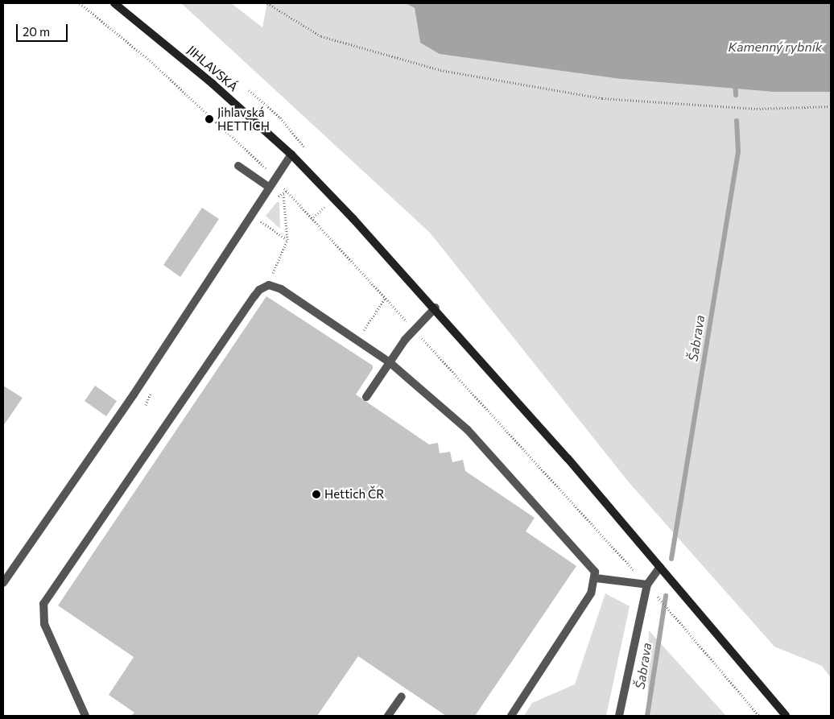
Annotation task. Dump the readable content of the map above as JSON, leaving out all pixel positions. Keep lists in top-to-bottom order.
{
  "streets": {
    "main road": ["JIHLAVSKÁ"]
  },
  "water": ["Kamenný rybník", "Šabrava"],
  "places": ["Jihlavská HETTICH", "Hettich ČR"],
  "scale_bar": "20 m"
}
